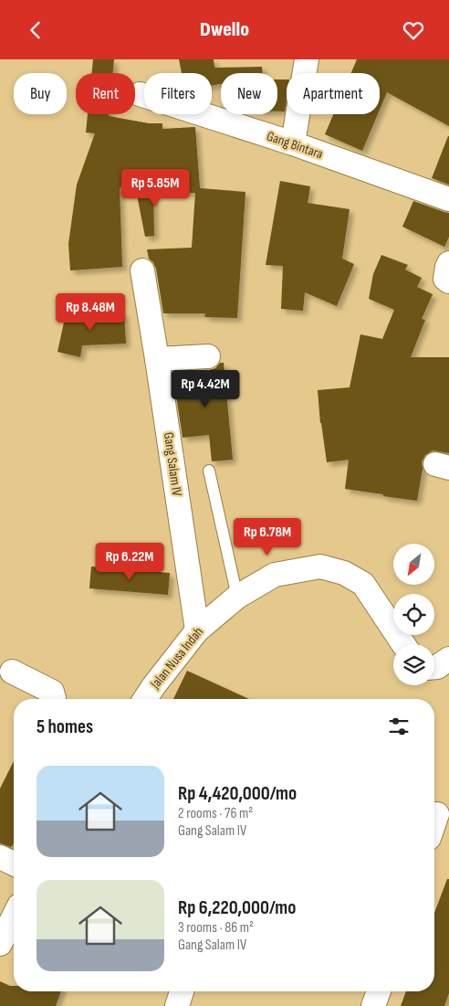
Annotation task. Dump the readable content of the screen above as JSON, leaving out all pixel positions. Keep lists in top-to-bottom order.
{
  "streets": {
    "street": ["Gang Bintara", "Gang Salam IV", "Jalan Nusa Indah"]
  },
  "crossings": [
    ["Gang Salam IV", "Jalan Nusa Indah"]
  ],
  "north": "bottom left",
  "page": {
    "header": "Dwello",
    "chip": [
      "Buy",
      "Rent",
      "Filters",
      "New",
      "Apartment"
    ],
    "price": [
      "Rp 5.85M",
      "Rp 8.48M",
      "Rp 4.42M",
      "Rp 6.78M",
      "Rp 6.22M"
    ],
    "heading": "5 homes",
    "list": [
      {
        "name": "Rp 4,420,000/mo",
        "note": "2 rooms · 76 m² · Gang Salam IV"
      },
      {
        "name": "Rp 6,220,000/mo",
        "note": "3 rooms · 86 m² · Gang Salam IV"
      }
    ]
  }
}
